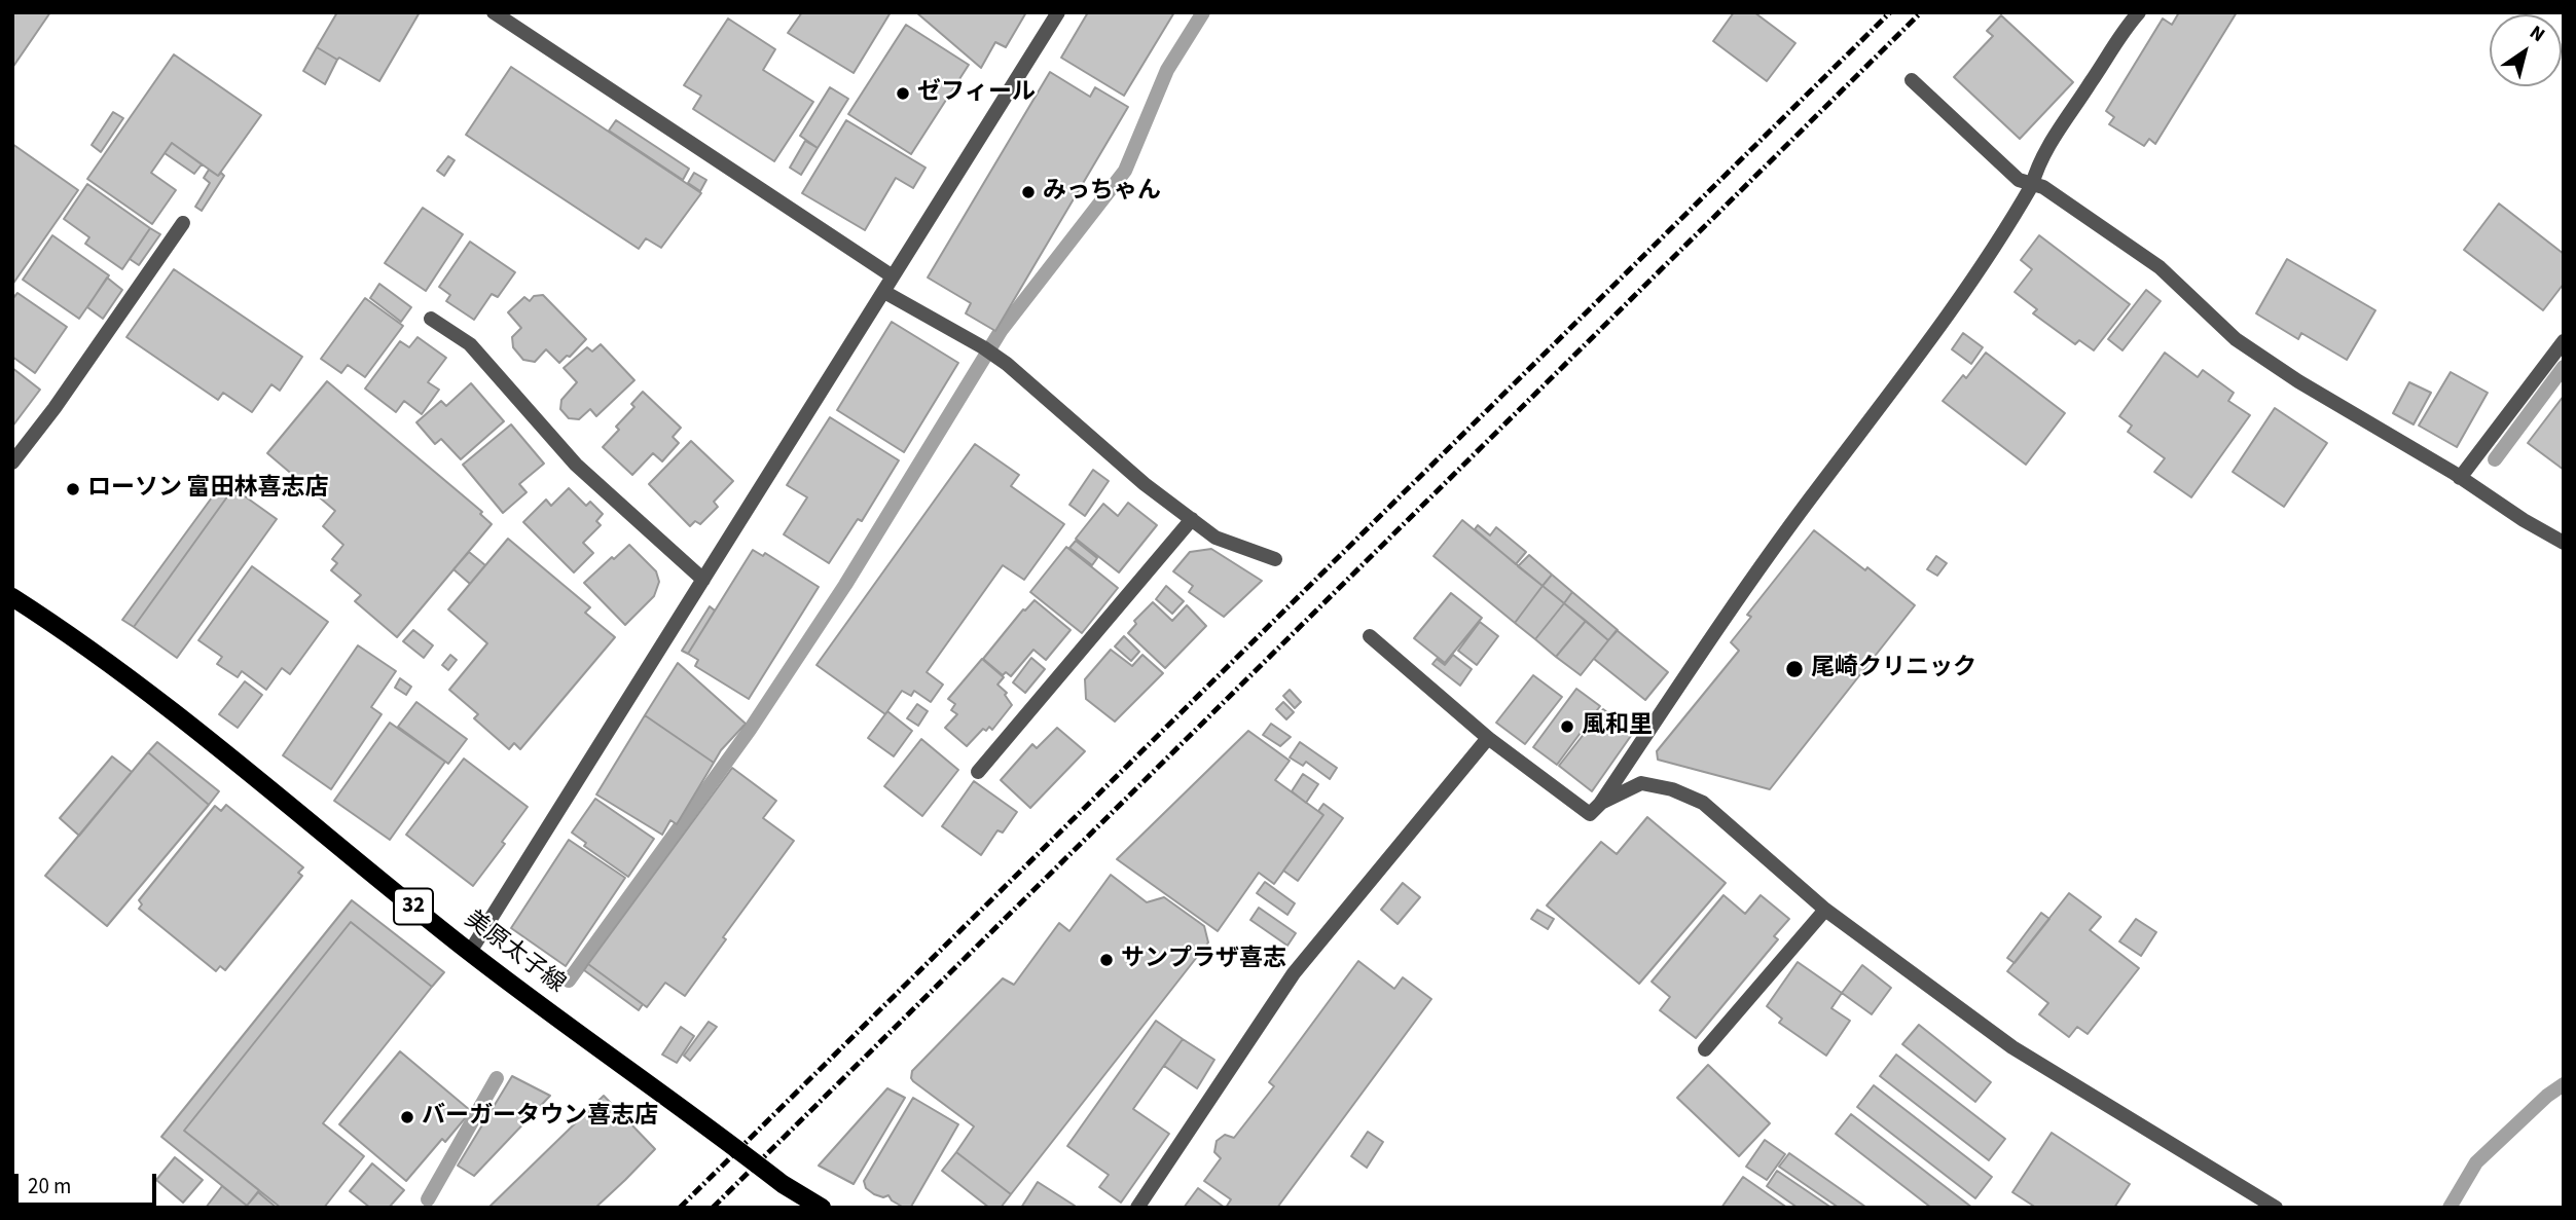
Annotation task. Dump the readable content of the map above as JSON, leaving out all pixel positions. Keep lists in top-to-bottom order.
{
  "streets": {
    "main road": ["32", "美原太子線"]
  },
  "places": [
    "ゼフィール",
    "みっちゃん",
    "ローソン 富田林喜志店",
    "尾崎クリニック",
    "風和里",
    "サンプラザ喜志",
    "バーガータウン喜志店"
  ],
  "scale_bar": "20 m",
  "north": "top right"
}
